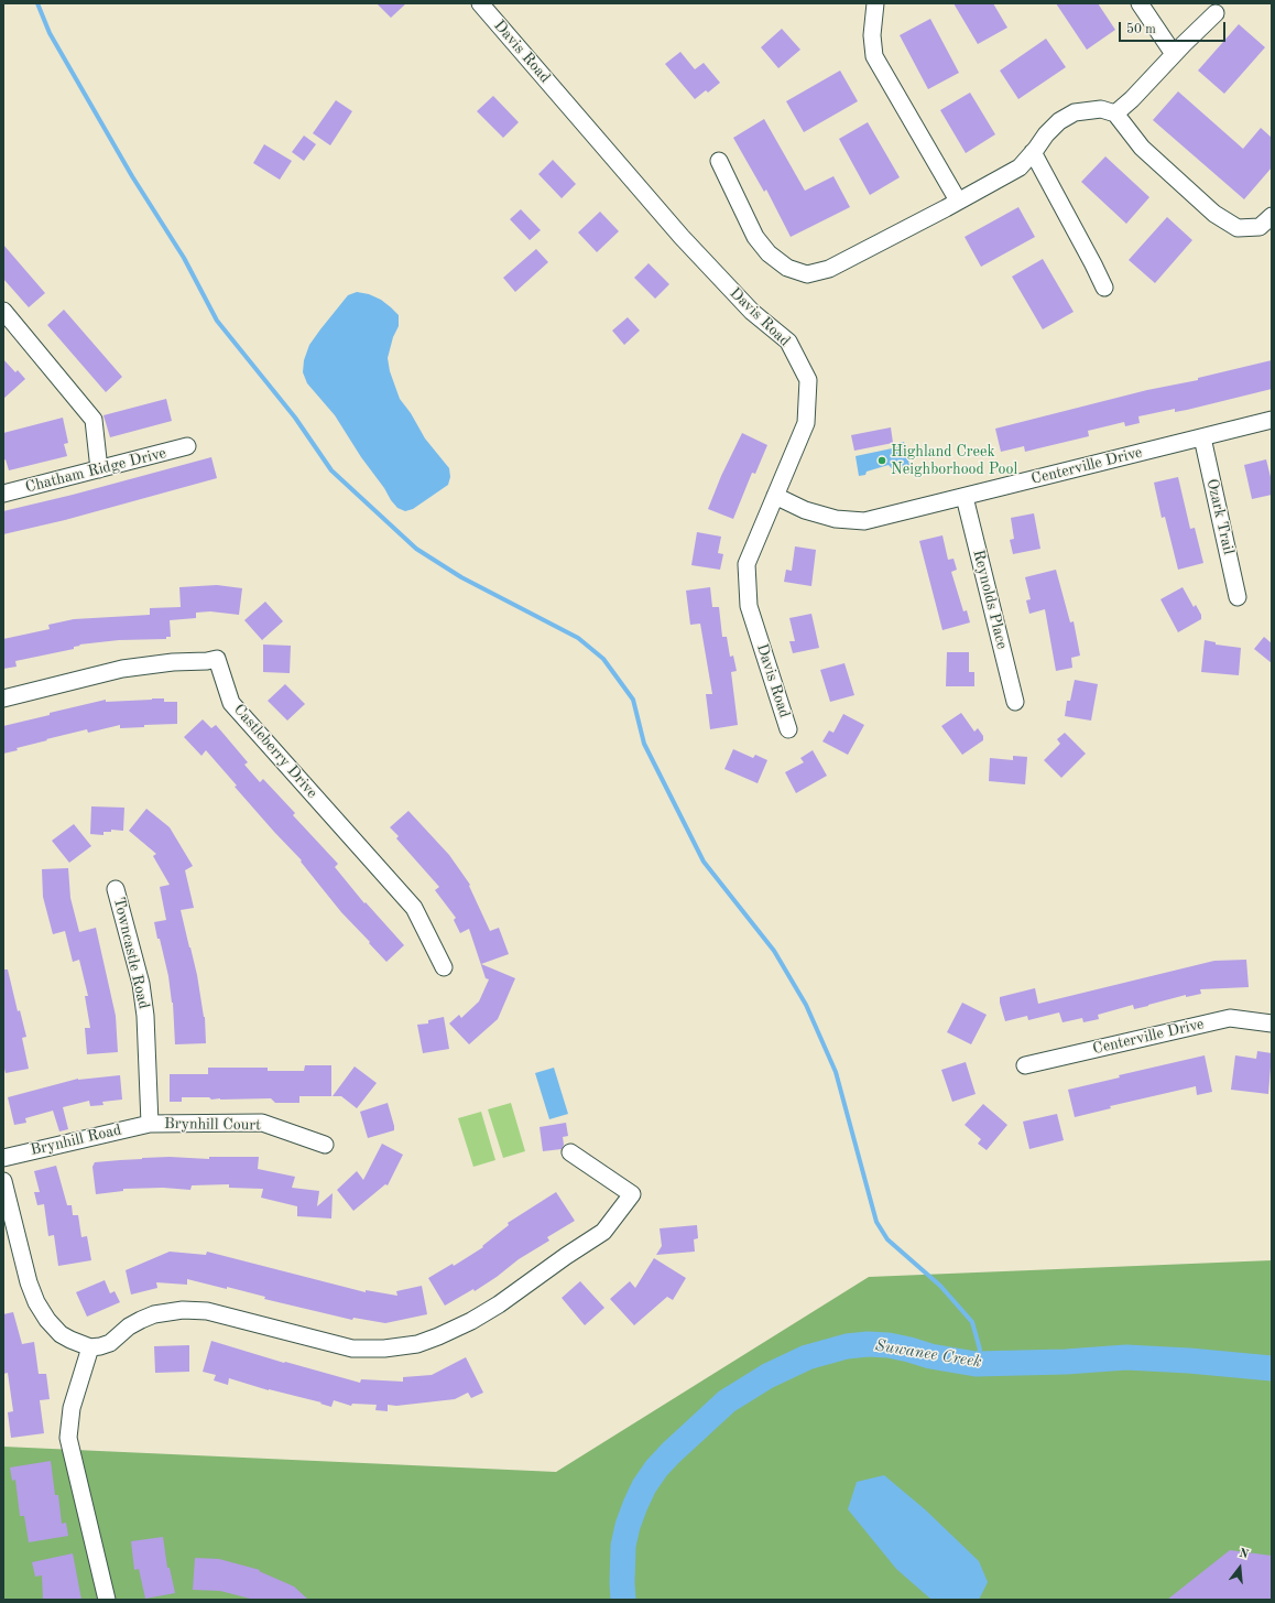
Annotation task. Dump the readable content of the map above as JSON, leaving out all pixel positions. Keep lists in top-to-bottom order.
{
  "streets": {
    "street": [
      "Davis Road",
      "Centerville Drive",
      "Chatham Ridge Drive",
      "Ozark Trail",
      "Reynolds Place",
      "Castleberry Drive",
      "Towncastle Road",
      "Brynhill Court",
      "Brynhill Road"
    ]
  },
  "crossings": [
    ["Davis Road", "Centerville Drive"],
    ["Centerville Drive", "Ozark Trail"],
    ["Centerville Drive", "Reynolds Place"],
    ["Towncastle Road", "Brynhill Court"],
    ["Towncastle Road", "Brynhill Road"],
    ["Brynhill Court", "Brynhill Road"]
  ],
  "water": ["Suwanee Creek"],
  "places": ["Highland Creek Neighborhood Pool"],
  "scale_bar": "50 m",
  "north": "top"
}
